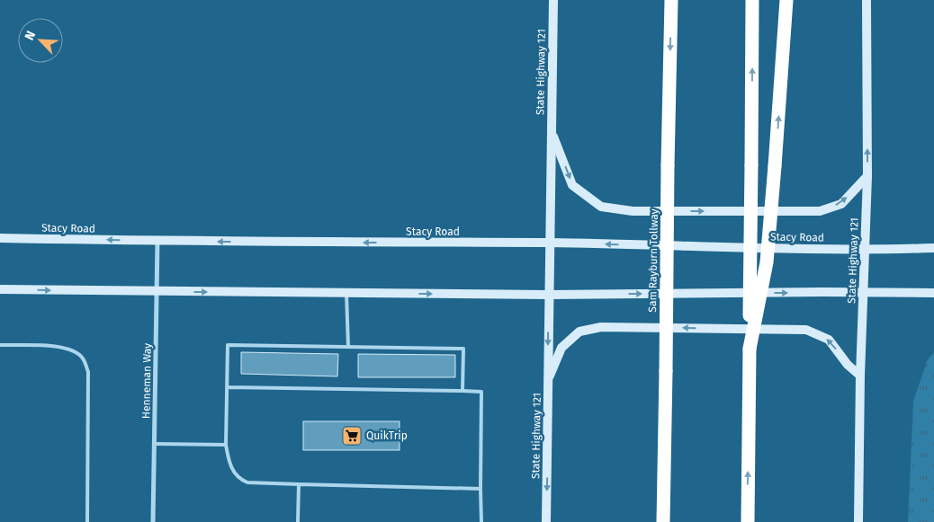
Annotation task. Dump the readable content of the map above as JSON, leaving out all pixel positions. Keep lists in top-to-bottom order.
{
  "streets": {
    "highway": ["Sam Rayburn Tollway"],
    "main road": ["State Highway 121", "Stacy Road"],
    "street": ["Henneman Way"]
  },
  "crossings": [
    ["State Highway 121", "Stacy Road"],
    ["Stacy Road", "Henneman Way"]
  ],
  "places": {
    "supermarket": ["QuikTrip"]
  },
  "north": "top left"
}
